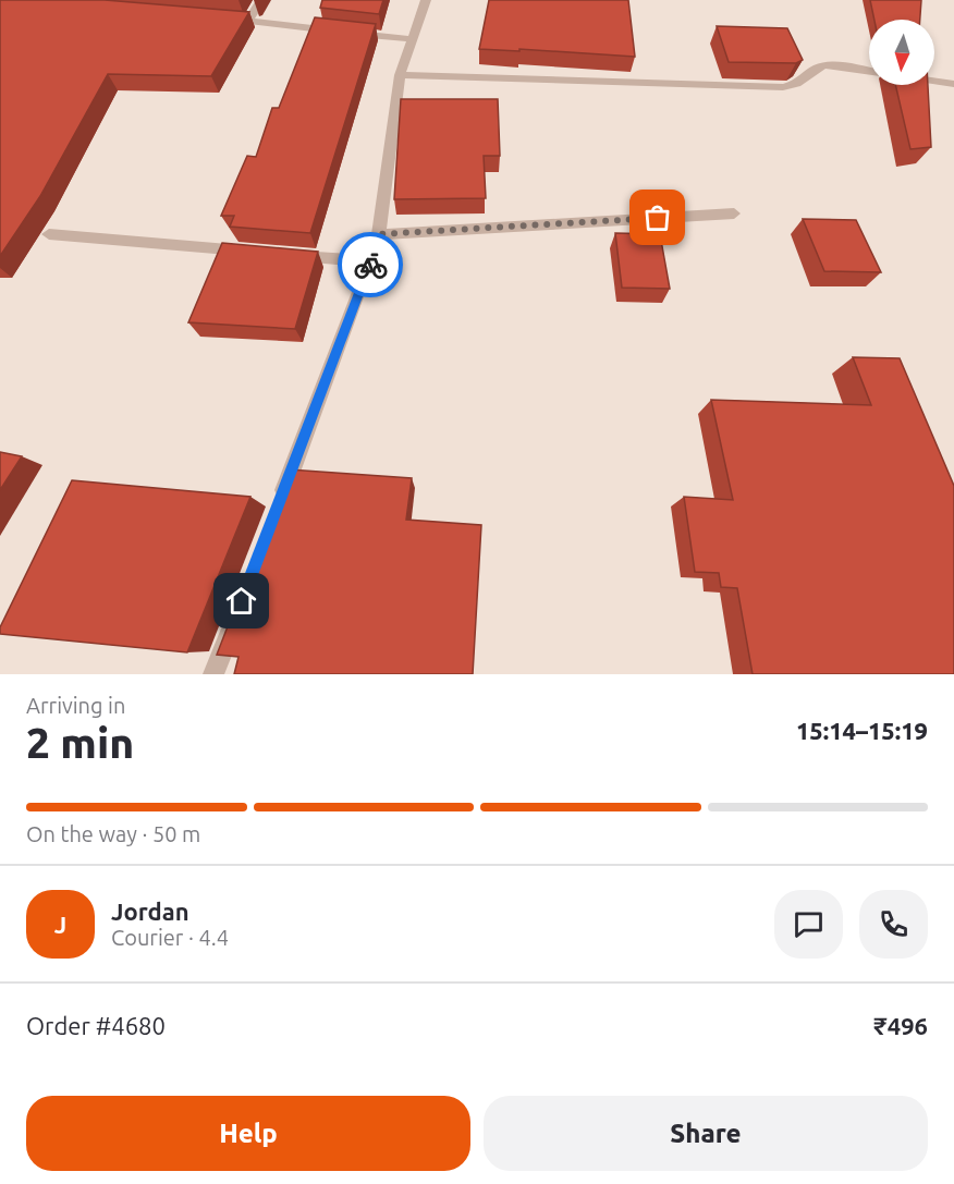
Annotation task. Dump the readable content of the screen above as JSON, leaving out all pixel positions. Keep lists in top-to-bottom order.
{
  "north": "bottom",
  "page": {
    "heading": ["2 min", "Arriving in", "15:14–15:19"],
    "panel": [
      "Jordan",
      "Courier · 4.4",
      "Order #4680",
      "₹496"
    ],
    "bar": "On the way · 50 m",
    "round": "J",
    "buttons": ["Help", "Share"]
  }
}
